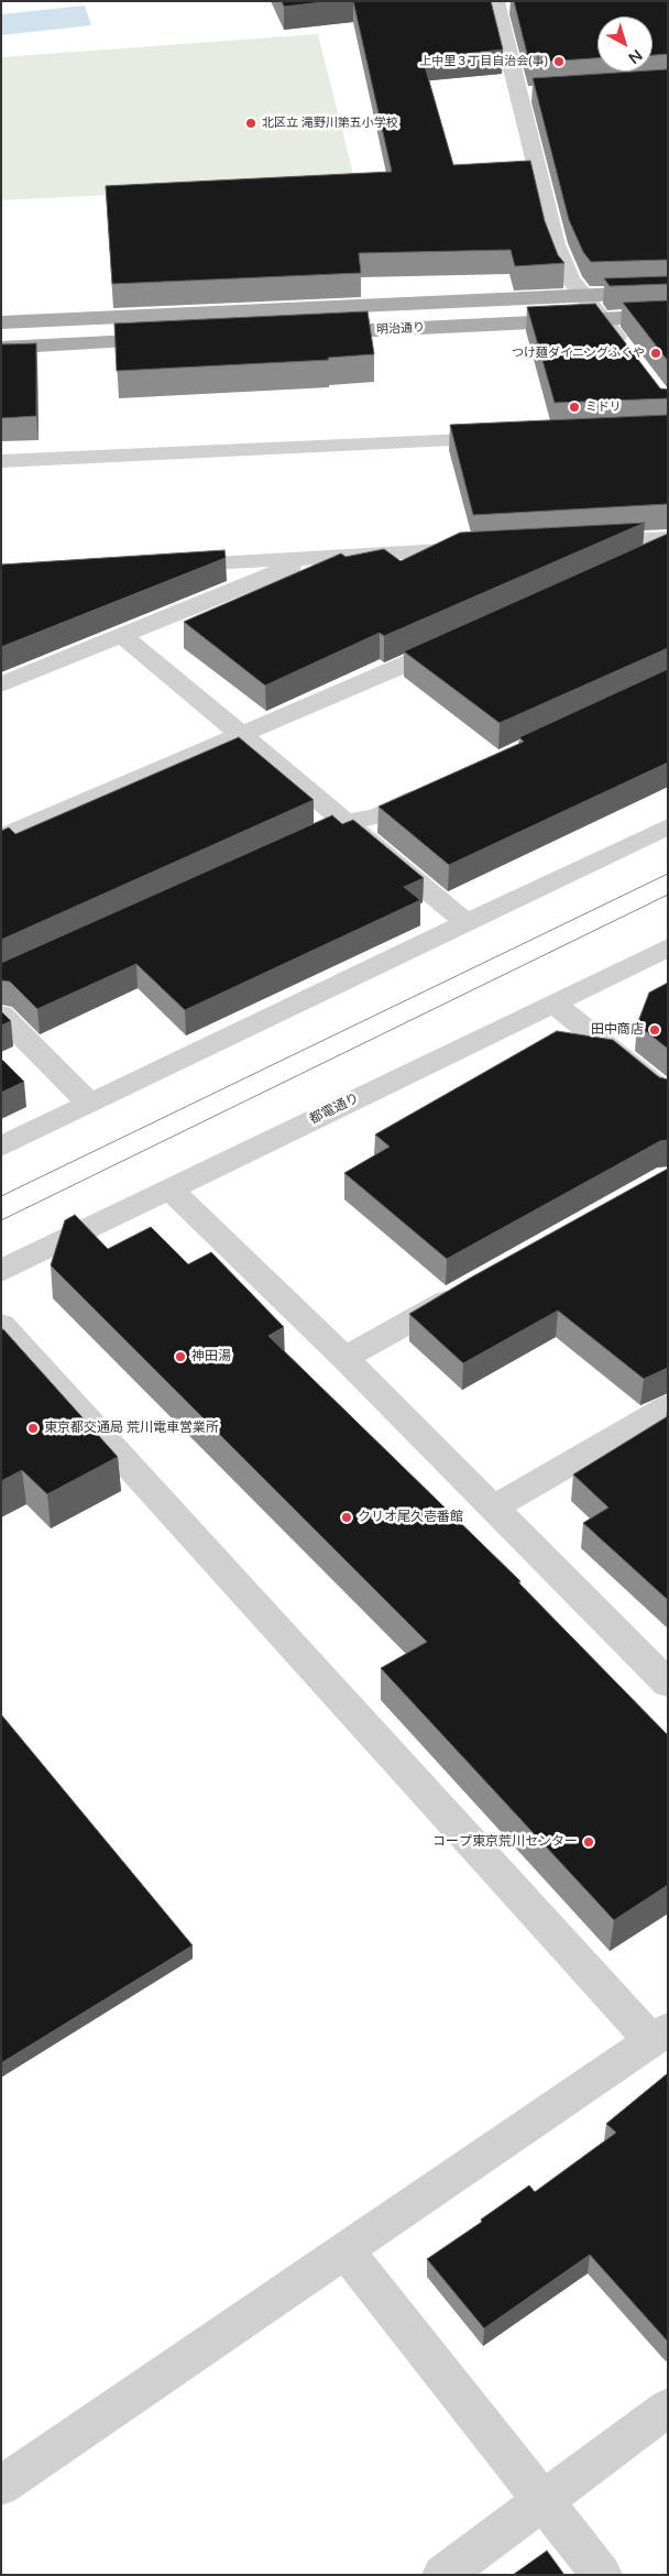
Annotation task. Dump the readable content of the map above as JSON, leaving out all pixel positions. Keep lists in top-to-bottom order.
{
  "streets": {
    "main road": ["明治通り"],
    "street": ["都電通り"]
  },
  "places": [
    "上中里３丁目自治会(事)",
    "北区立 滝野川第五小学校",
    "つけ麺ダイニングふくや",
    "ミドリ",
    "田中商店",
    "神田湯",
    "東京都交通局 荒川電車営業所",
    "クリオ尾久壱番館",
    "コープ東京荒川センター"
  ],
  "north": "bottom right"
}
